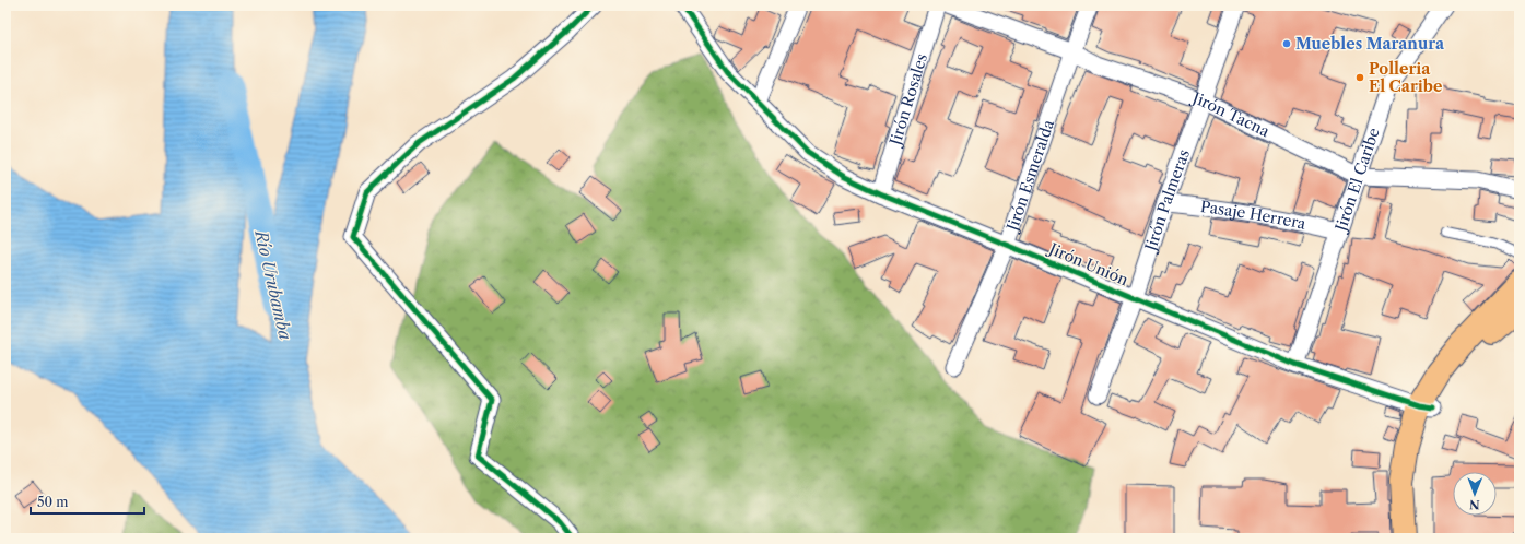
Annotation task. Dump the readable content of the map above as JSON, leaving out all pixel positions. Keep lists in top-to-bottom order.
{
  "streets": {
    "street": [
      "Jirón Rosales",
      "Jirón Tacna",
      "Jirón Esmeralda",
      "Jirón El Caribe",
      "Jirón Palmeras",
      "Pasaje Herrera",
      "Jirón Unión"
    ]
  },
  "crossings": [
    ["Jirón Rosales", "Jirón Unión"],
    ["Jirón Tacna", "Jirón Esmeralda"],
    ["Jirón Tacna", "Jirón El Caribe"],
    ["Jirón Tacna", "Jirón Palmeras"],
    ["Jirón Esmeralda", "Jirón Unión"],
    ["Jirón El Caribe", "Pasaje Herrera"],
    ["Jirón El Caribe", "Jirón Unión"],
    ["Jirón Palmeras", "Pasaje Herrera"],
    ["Jirón Palmeras", "Jirón Unión"]
  ],
  "water": ["Río Urubamba"],
  "places": ["Muebles Maranura", "Polleria El Caribe"],
  "scale_bar": "50 m",
  "north": "bottom"
}
